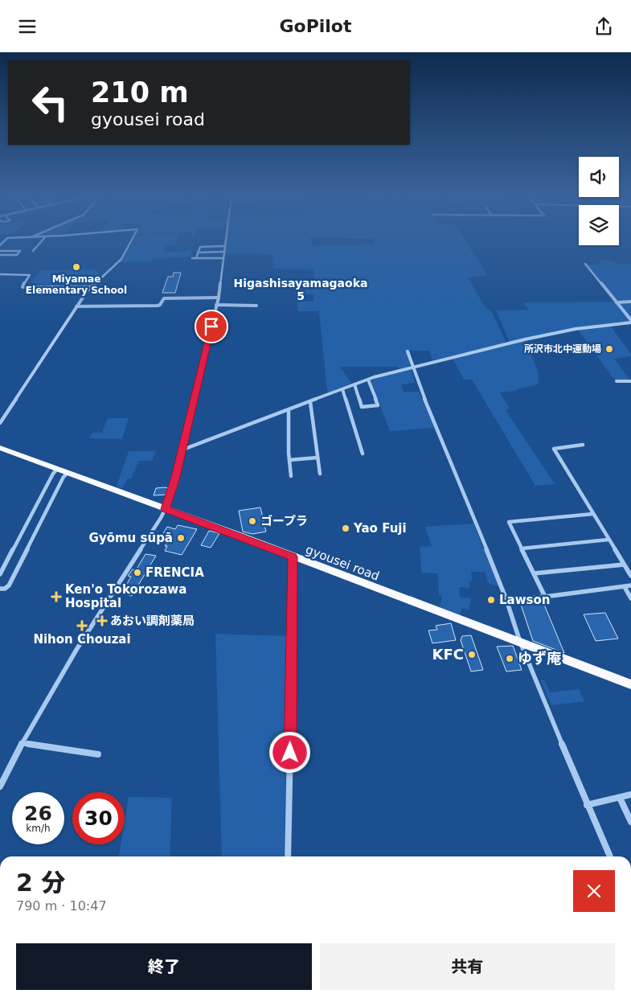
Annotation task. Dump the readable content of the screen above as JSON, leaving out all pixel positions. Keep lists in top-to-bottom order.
{
  "streets": {
    "highway": ["gyousei road"]
  },
  "districts": ["Higashisayamagaoka 5"],
  "places": {
    "other": [
      "Miyamae Elementary School",
      "所沢市北中運動場",
      "ゴープラ",
      "Yao Fuji",
      "Gyōmu sūpā",
      "FRENCIA",
      "Lawson",
      "KFC",
      "ゆず庵"
    ],
    "health": ["Ken'o Tokorozawa Hospital", "あおい調剤薬局", "Nihon Chouzai"]
  },
  "page": {
    "header": "GoPilot",
    "turn": ["210 m", "gyousei road"],
    "speed": "26 km/h",
    "limit": "30",
    "heading": ["2 分", "790 m · 10:47"],
    "buttons": ["終了", "共有"]
  }
}
